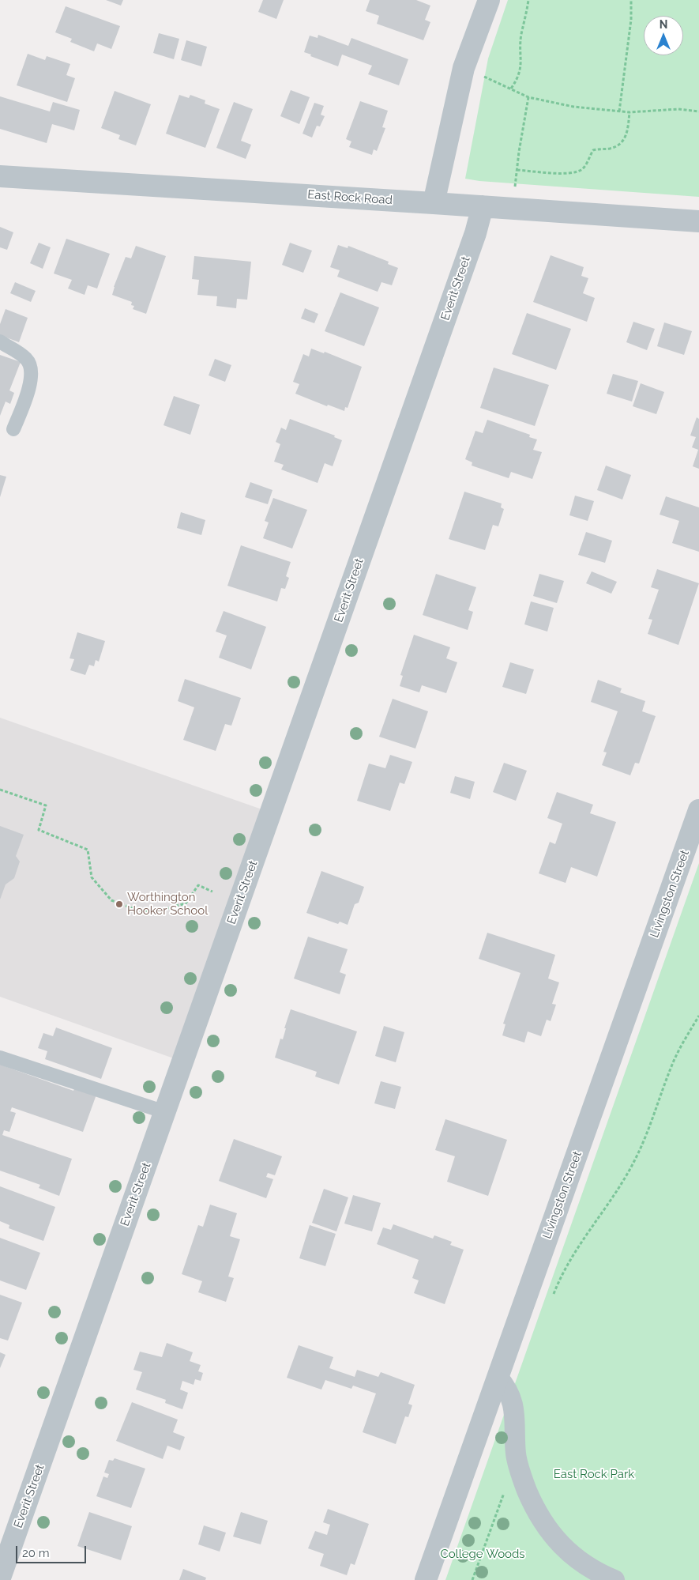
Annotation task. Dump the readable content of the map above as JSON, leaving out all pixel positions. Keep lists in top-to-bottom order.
{
  "streets": {
    "street": ["East Rock Road", "Everit Street", "Livingston Street"]
  },
  "crossings": [
    ["East Rock Road", "Everit Street"]
  ],
  "parks": ["East Rock Park", "College Woods"],
  "places": ["Worthington Hooker School"],
  "scale_bar": "20 m",
  "north": "top"
}
